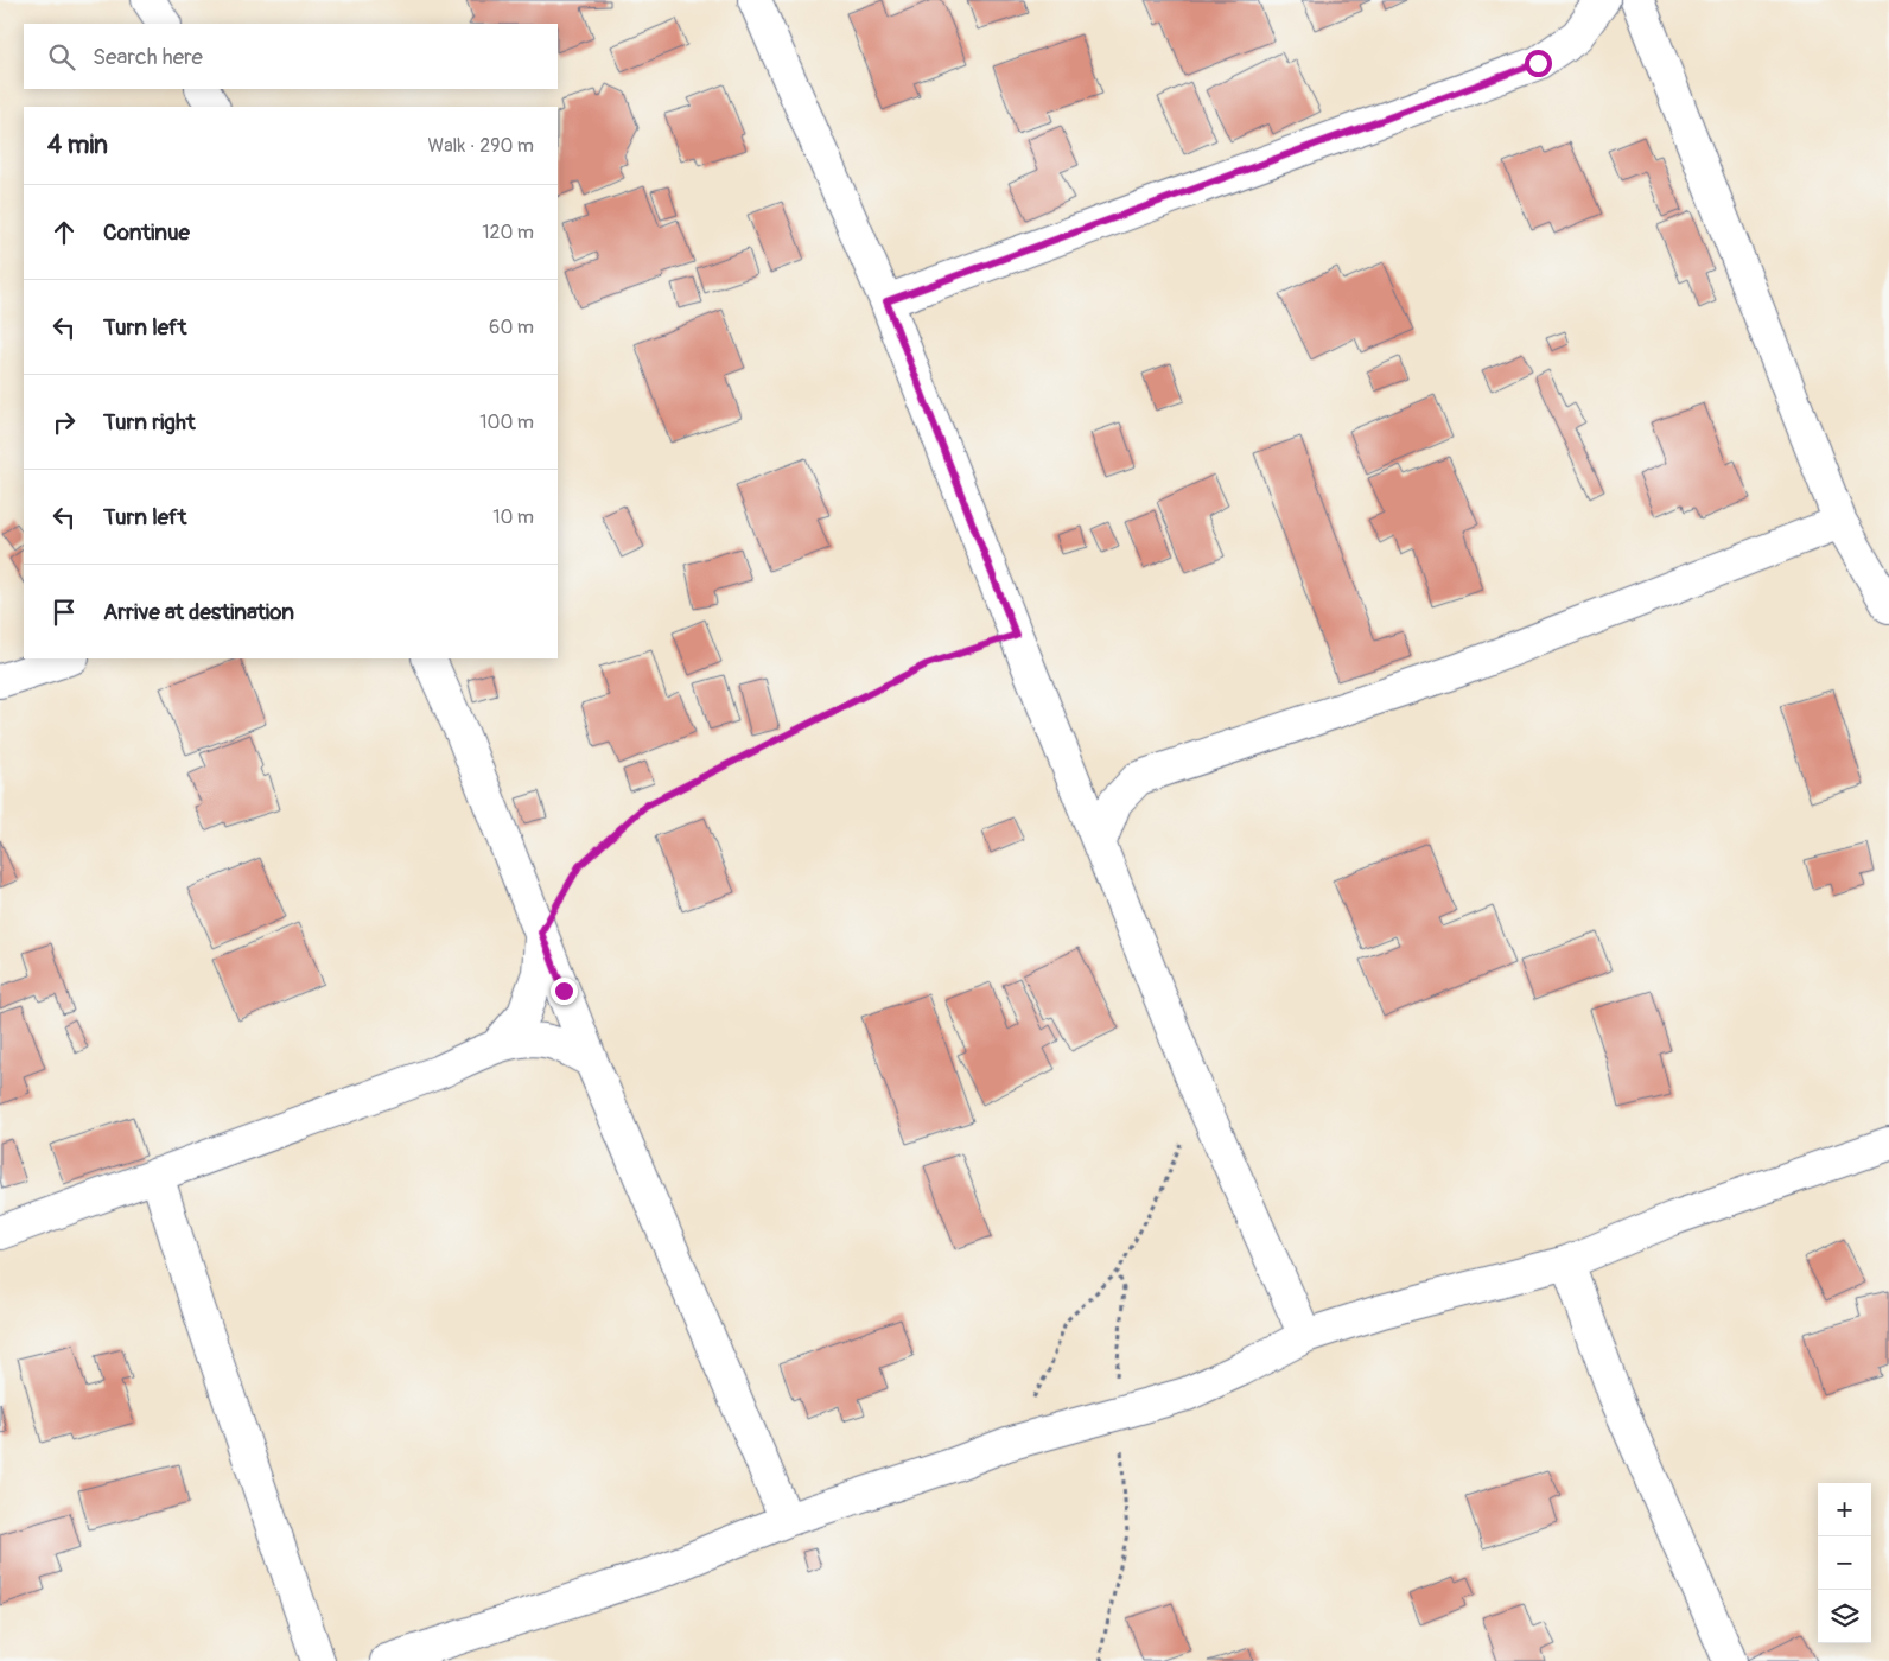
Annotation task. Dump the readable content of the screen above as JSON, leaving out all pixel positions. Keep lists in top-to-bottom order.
{
  "page": {
    "search": "Search here",
    "heading": ["4 min", "Walk · 290 m"],
    "list": [
      ["Continue", "120 m"],
      ["Turn left", "60 m"],
      ["Turn right", "100 m"],
      ["Turn left", "10 m"],
      "Arrive at destination"
    ],
    "map_buttons": ["+", "−"]
  }
}
